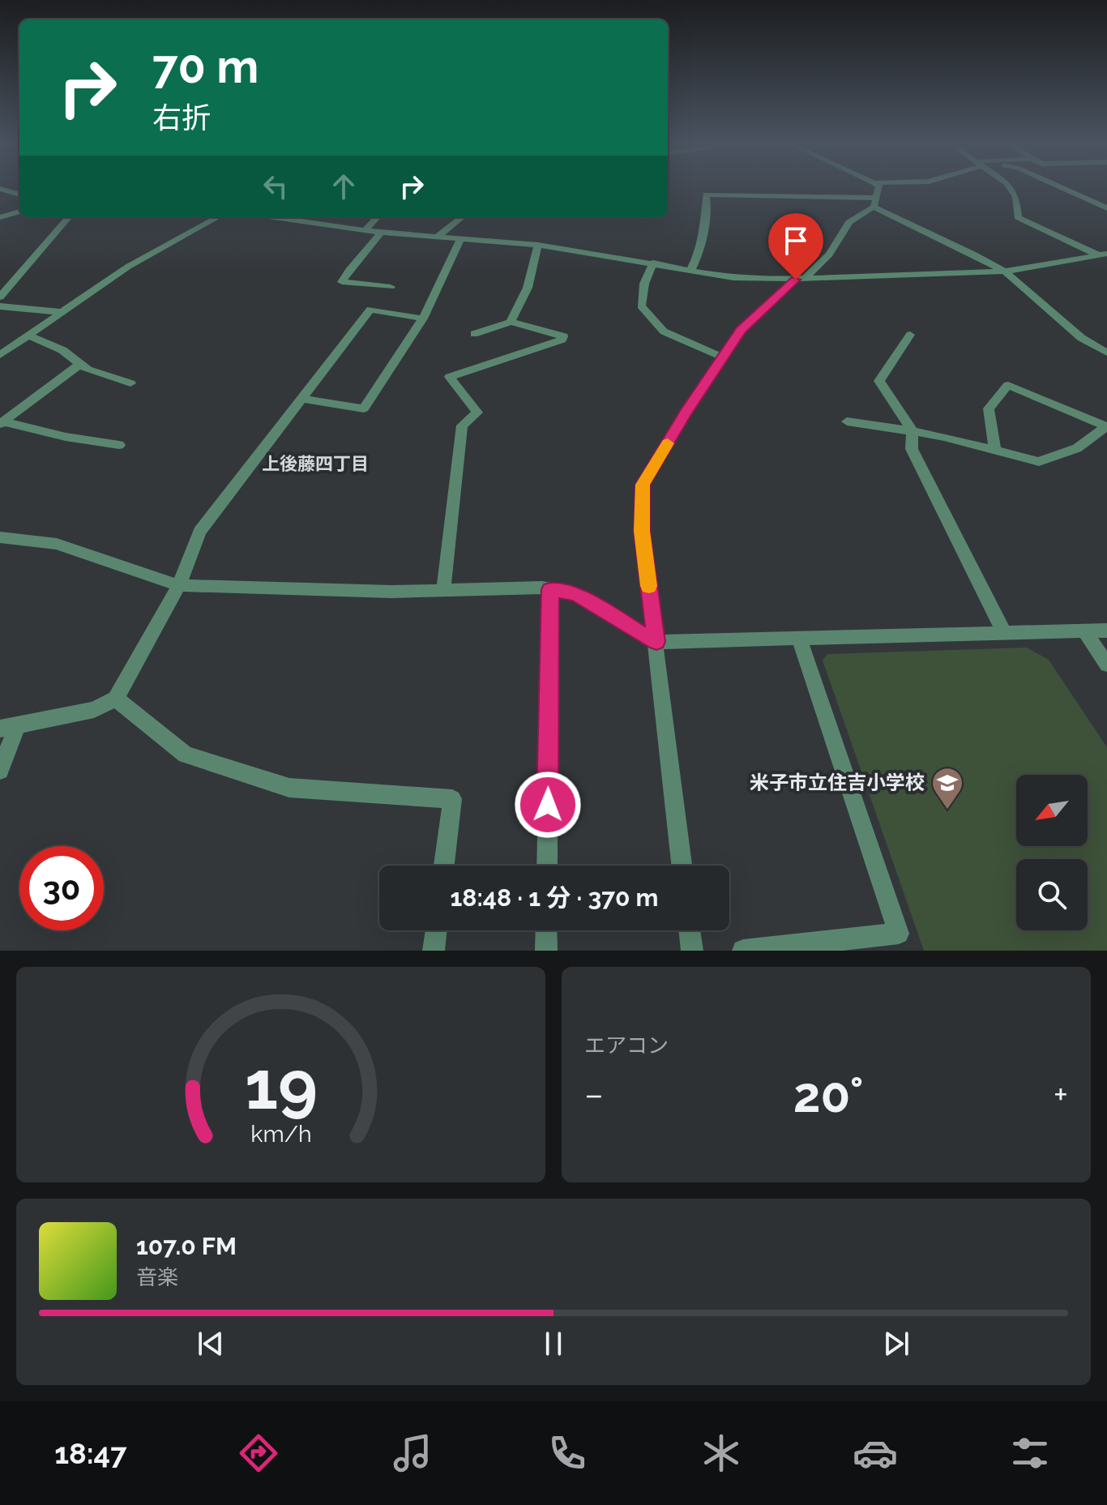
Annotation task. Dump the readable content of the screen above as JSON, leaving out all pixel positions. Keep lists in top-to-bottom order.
{
  "districts": ["上後藤四丁目"],
  "places": {
    "school or university": ["米子市立住吉小学校"]
  },
  "north": "bottom left",
  "page": {
    "turn": ["70 m", "右折"],
    "limit": "30",
    "trip": "18:48 · 1 分 · 370 m",
    "tile": "エアコン",
    "heat": ["−", "20°", "+"],
    "song": ["107.0 FM", "音楽"],
    "tabs": "18:47",
    "gauge": ["19", "km/h"]
  }
}
